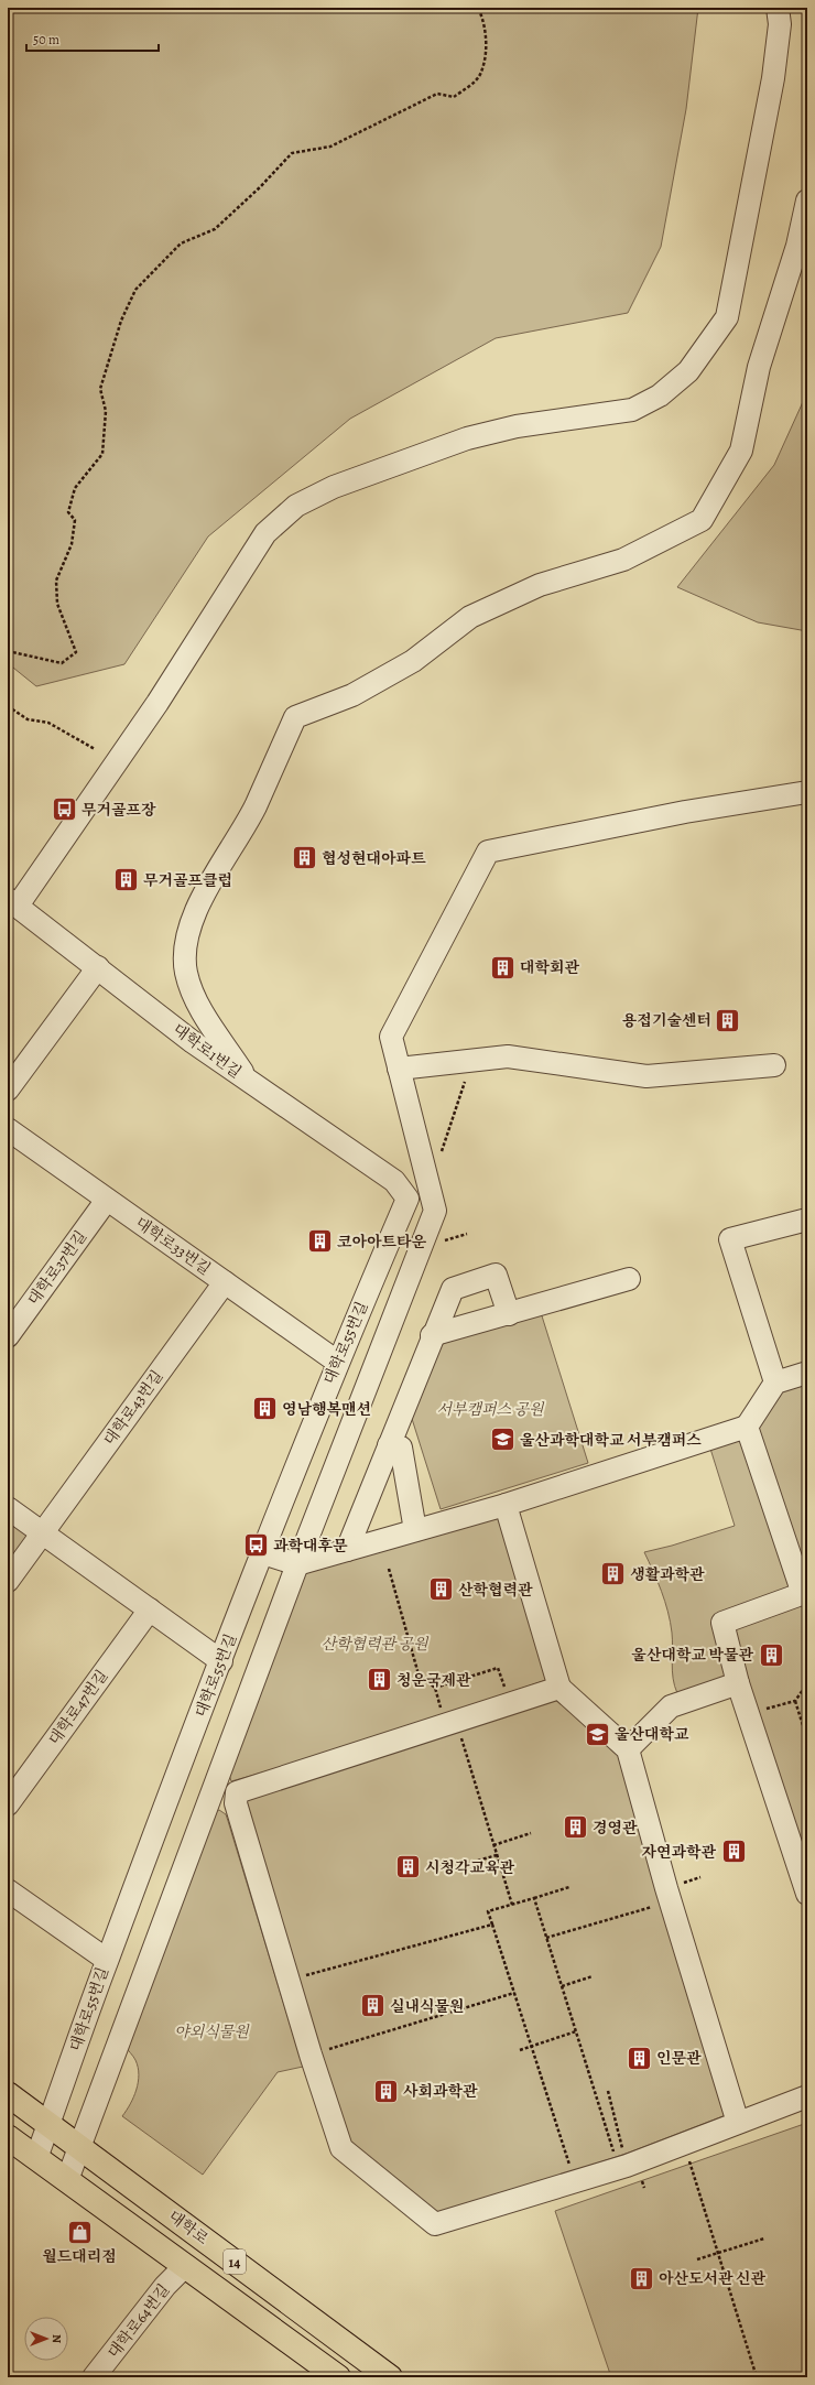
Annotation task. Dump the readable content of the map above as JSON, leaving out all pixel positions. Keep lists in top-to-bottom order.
{
  "streets": {
    "main road": ["대학로", "14"],
    "street": [
      "대학로1번길",
      "대학로33번길",
      "대학로37번길",
      "대학로55번길",
      "대학로43번길",
      "대학로47번길",
      "대학로64번길"
    ]
  },
  "crossings": [
    ["대학로1번길", "대학로55번길"],
    ["대학로33번길", "대학로37번길"],
    ["대학로33번길", "대학로55번길"],
    ["대학로33번길", "대학로43번길"],
    ["대학로55번길", "대학로"],
    ["대학로55번길", "14"],
    ["14", "대학로64번길"]
  ],
  "parks": ["서부캠퍼스 공원", "산학협력관 공원", "야외식물원"],
  "places": {
    "bus stop": ["무거골프장", "과학대후문"],
    "building": [
      "협성현대아파트",
      "무거골프클럽",
      "대학회관",
      "용접기술센터",
      "코아아트타운",
      "영남행복맨션",
      "생활과학관",
      "산학협력관",
      "울산대학교 박물관",
      "청운국제관",
      "경영관",
      "자연과학관",
      "시청각교육관",
      "실내식물원",
      "인문관",
      "사회과학관",
      "아산도서관 신관"
    ],
    "school or university": ["울산과학대학교 서부캠퍼스", "울산대학교"],
    "shop": ["월드대리점"]
  },
  "scale_bar": "50 m",
  "north": "right"
}
